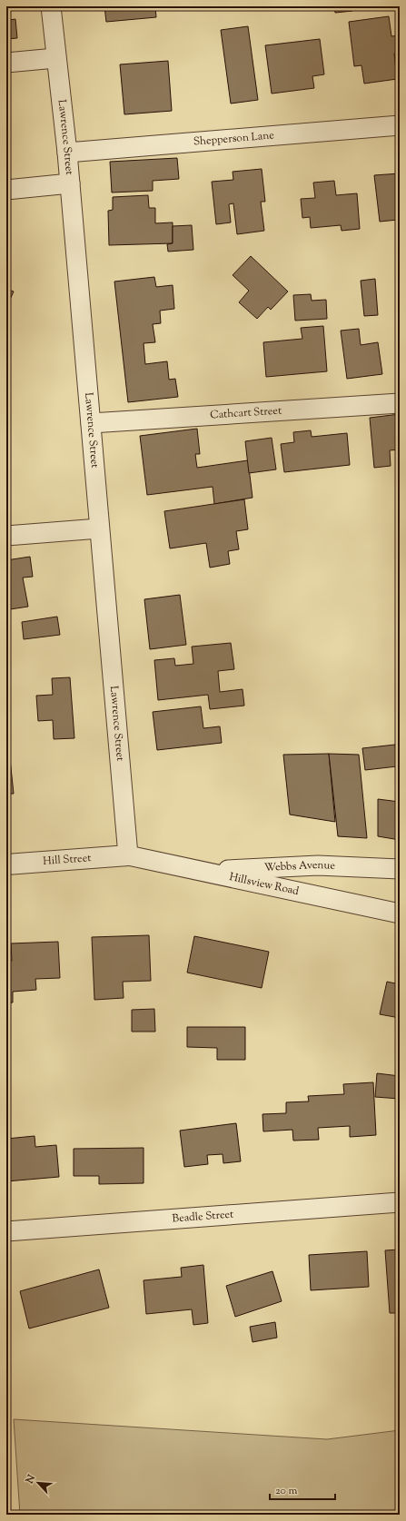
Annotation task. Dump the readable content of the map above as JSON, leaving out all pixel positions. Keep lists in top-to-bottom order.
{
  "streets": {
    "street": [
      "Lawrence Street",
      "Shepperson Lane",
      "Cathcart Street",
      "Hill Street",
      "Webbs Avenue",
      "Hillsview Road",
      "Beadle Street"
    ]
  },
  "crossings": [
    ["Lawrence Street", "Shepperson Lane"],
    ["Lawrence Street", "Cathcart Street"],
    ["Lawrence Street", "Hill Street"],
    ["Lawrence Street", "Hillsview Road"],
    ["Hill Street", "Hillsview Road"],
    ["Webbs Avenue", "Hillsview Road"]
  ],
  "scale_bar": "20 m",
  "north": "top left"
}
